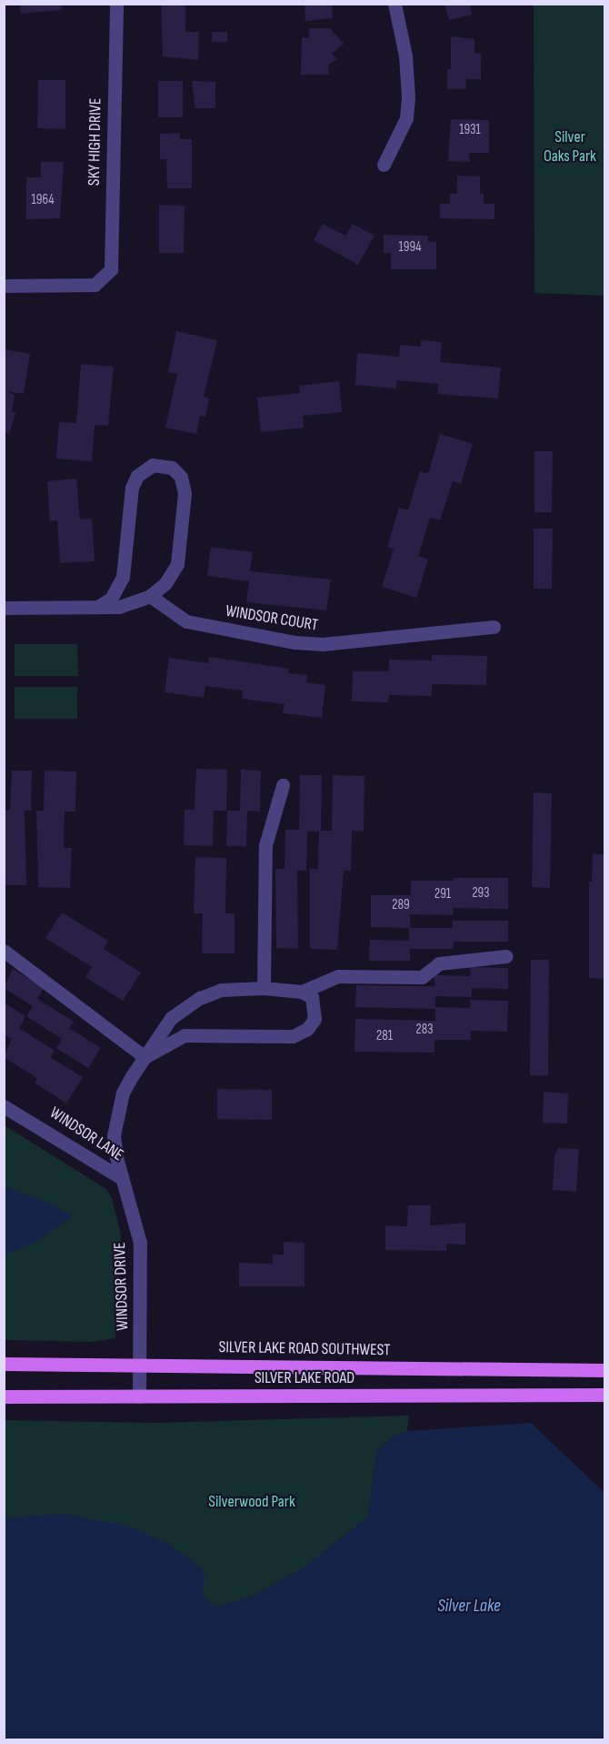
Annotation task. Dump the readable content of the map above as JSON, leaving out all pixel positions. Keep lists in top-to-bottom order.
{
  "streets": {
    "main road": ["SILVER LAKE ROAD SOUTHWEST", "SILVER LAKE ROAD"],
    "street": [
      "SKY HIGH DRIVE",
      "WINDSOR COURT",
      "WINDSOR LANE",
      "WINDSOR DRIVE"
    ]
  },
  "crossings": [
    ["WINDSOR LANE", "WINDSOR DRIVE"],
    ["WINDSOR DRIVE", "SILVER LAKE ROAD SOUTHWEST"],
    ["WINDSOR DRIVE", "SILVER LAKE ROAD"]
  ],
  "water": ["Silver Lake"],
  "parks": ["Silver Oaks Park", "Silverwood Park"],
  "house_numbers": [
    "1931",
    "1964",
    "1994",
    "293",
    "291",
    "289",
    "283",
    "281"
  ]
}
